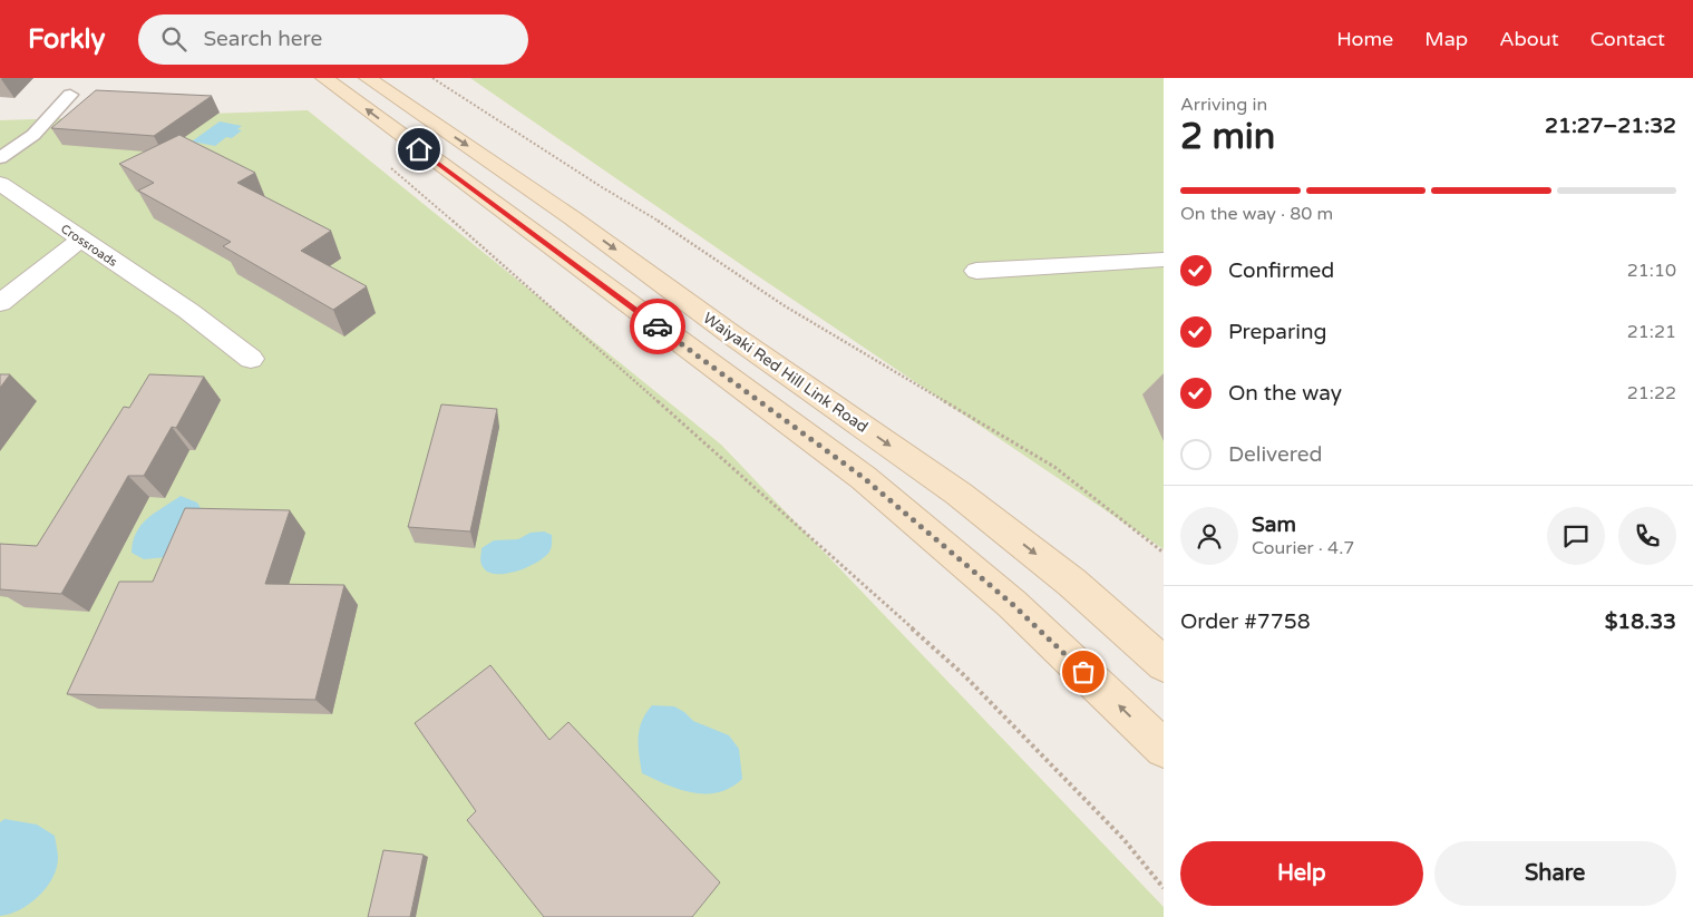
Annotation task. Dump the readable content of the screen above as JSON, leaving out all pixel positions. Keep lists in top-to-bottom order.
{
  "streets": {
    "main road": ["Waiyaki Red Hill Link Road"],
    "street": ["Crossroads"]
  },
  "page": {
    "header": "Forkly",
    "search": "Search here",
    "nav": [
      "Home",
      "Map",
      "About",
      "Contact"
    ],
    "heading": ["2 min", "Arriving in", "21:27–21:32"],
    "panel": [
      "Sam",
      "Courier · 4.7",
      "Order #7758",
      "$18.33"
    ],
    "bar": "On the way · 80 m",
    "list": [
      ["Confirmed", "21:10"],
      ["Preparing", "21:21"],
      ["On the way", "21:22"],
      "Delivered"
    ],
    "buttons": ["Help", "Share"]
  }
}
